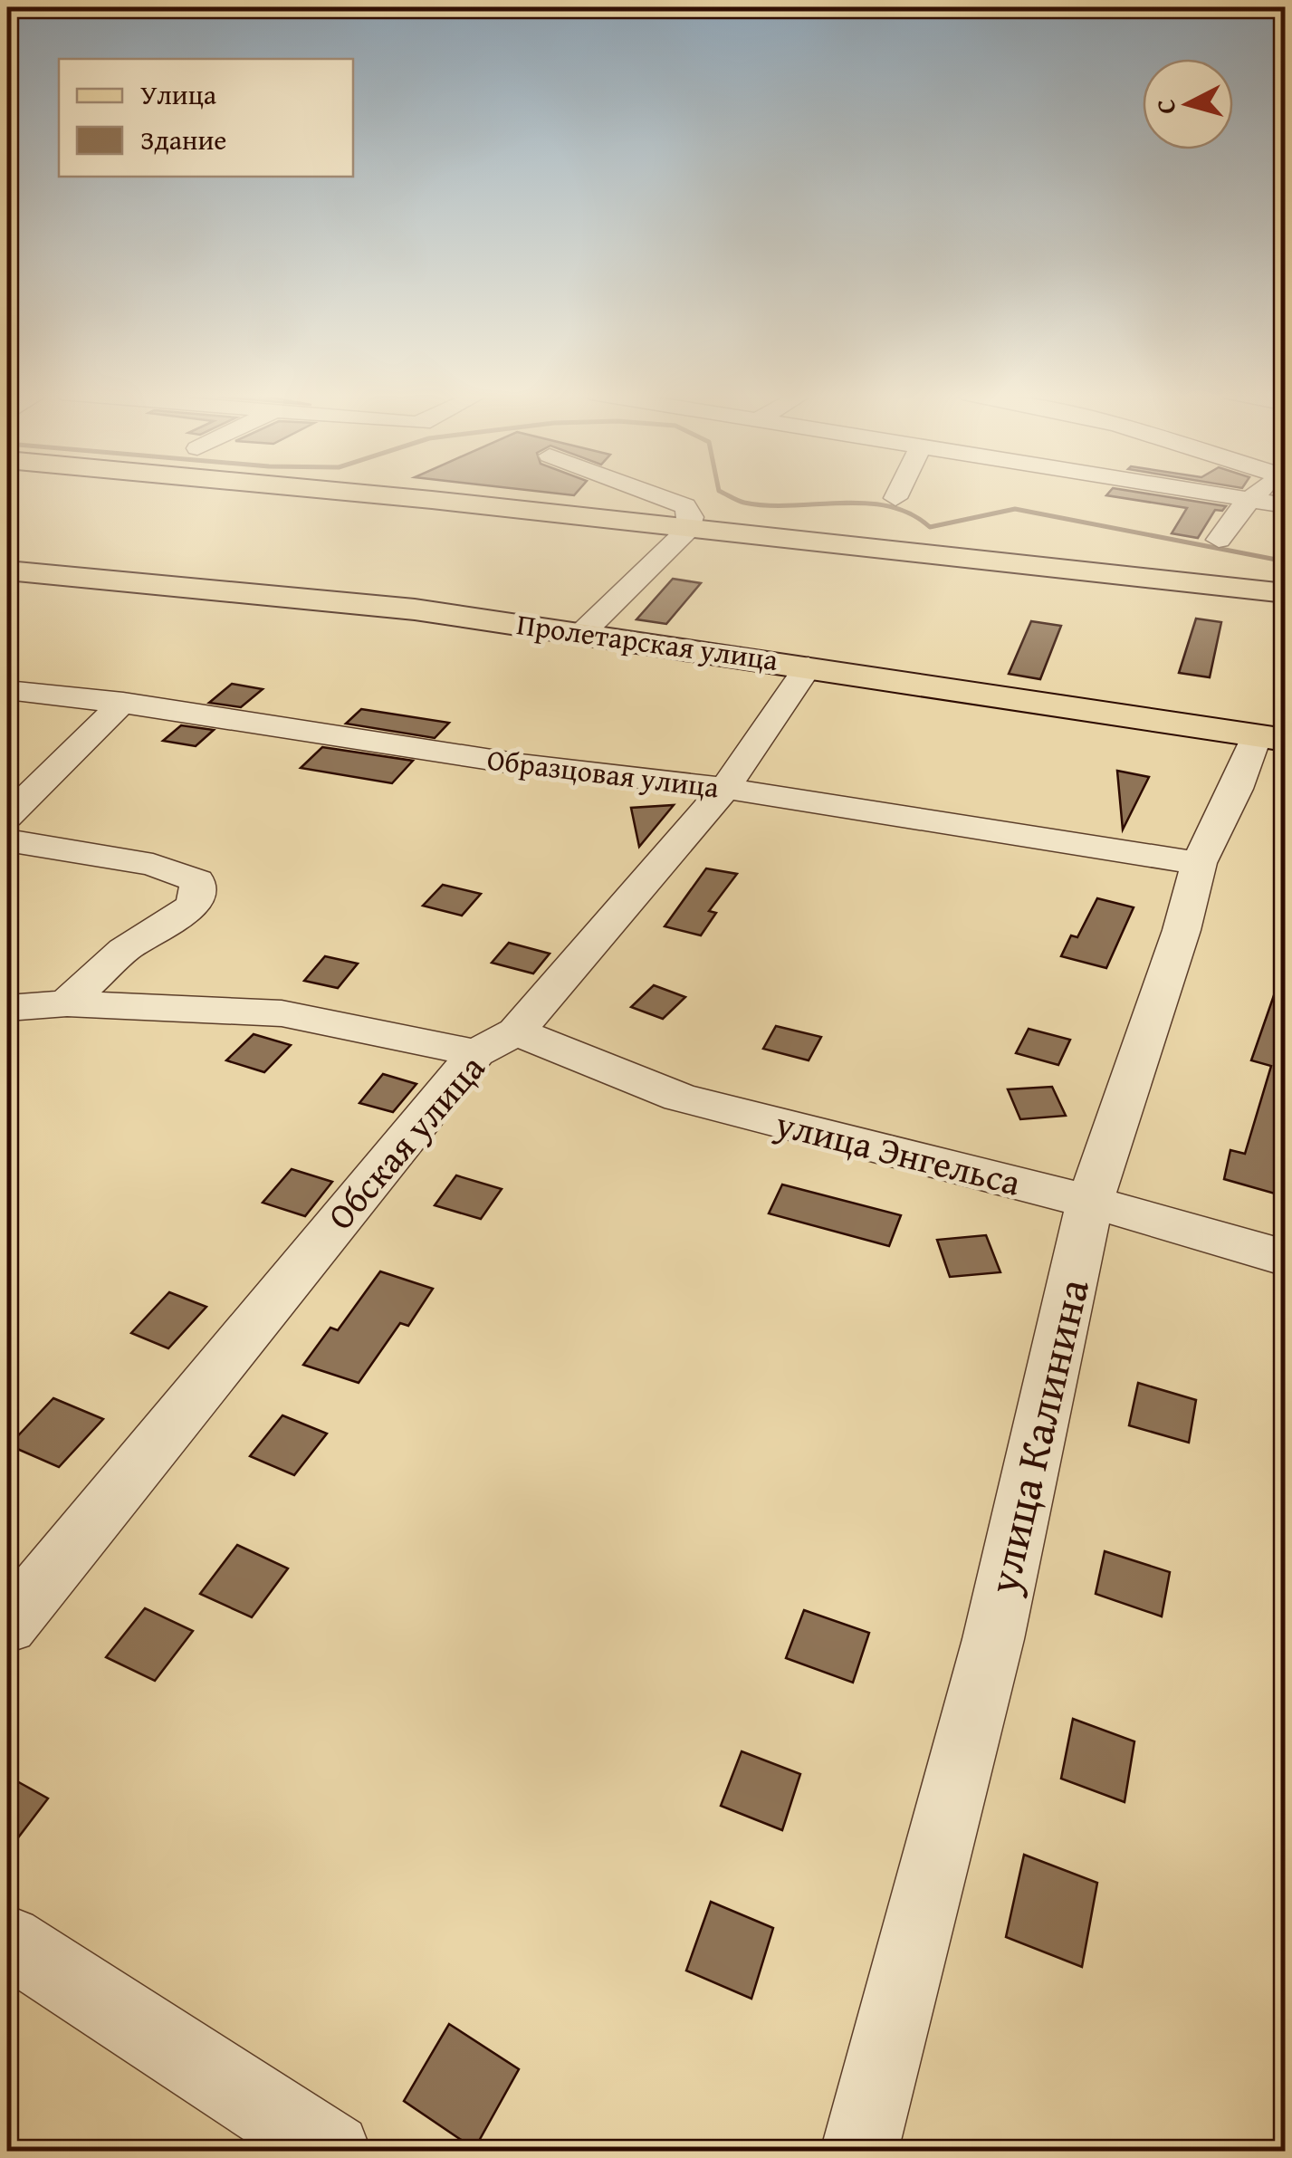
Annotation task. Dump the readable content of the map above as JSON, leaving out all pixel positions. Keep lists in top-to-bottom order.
{
  "streets": {
    "main road": ["Пролетарская улица"],
    "street": [
      "Образцовая улица",
      "Обская улица",
      "улица Энгельса",
      "улица Калинина"
    ]
  },
  "crossings": [
    ["Пролетарская улица", "Обская улица"],
    ["Пролетарская улица", "улица Калинина"],
    ["Образцовая улица", "Обская улица"],
    ["Образцовая улица", "улица Калинина"],
    ["Обская улица", "улица Энгельса"],
    ["улица Энгельса", "улица Калинина"]
  ],
  "legend": ["Улица", "Здание"],
  "north": "left"
}
